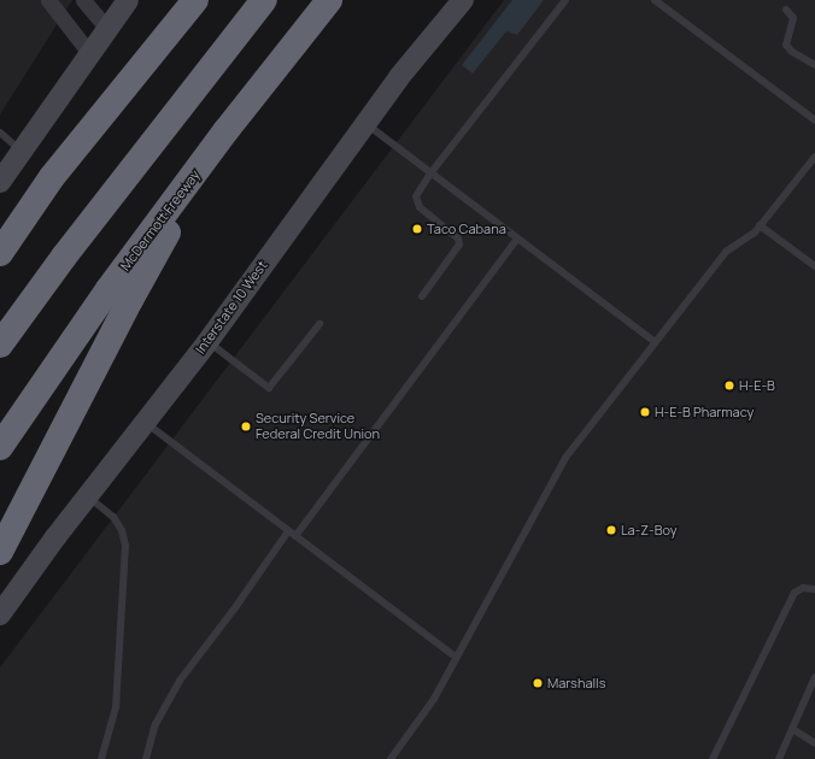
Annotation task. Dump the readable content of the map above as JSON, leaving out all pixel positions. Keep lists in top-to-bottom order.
{
  "streets": {
    "highway": ["McDermott Freeway"],
    "main road": ["Interstate 10 West"]
  },
  "places": [
    "Taco Cabana",
    "H-E-B",
    "H-E-B Pharmacy",
    "Security Service Federal Credit Union",
    "La-Z-Boy",
    "Marshalls"
  ]
}
